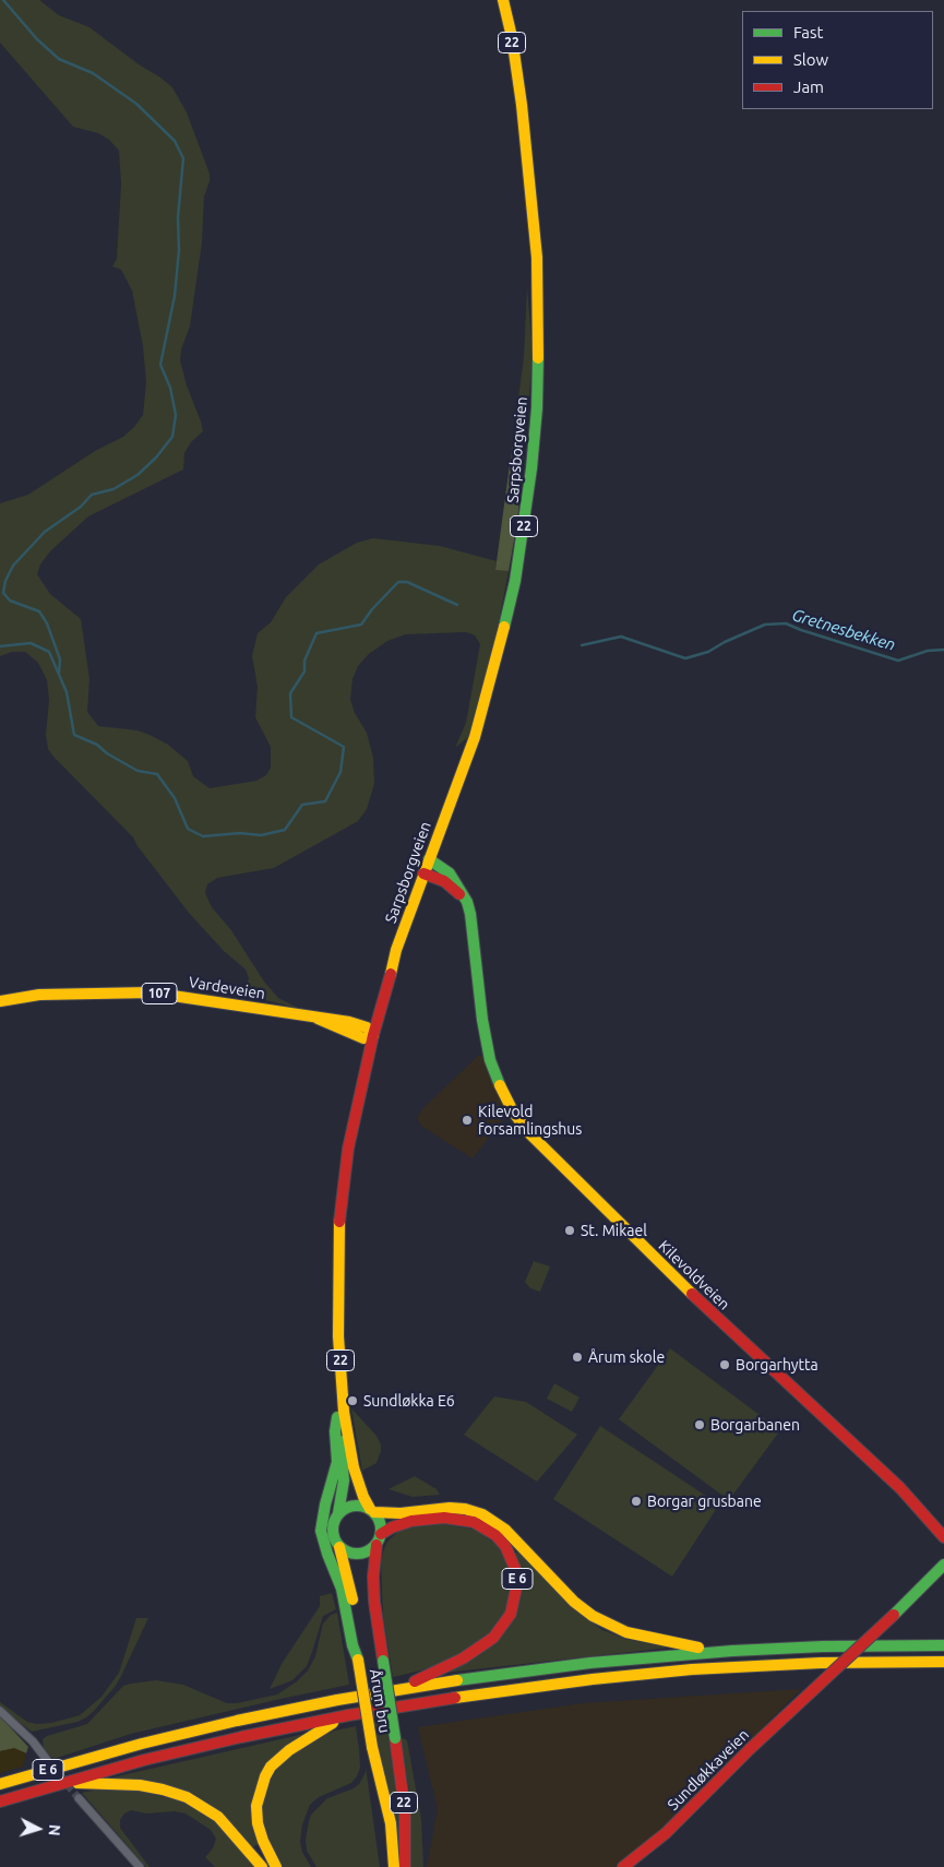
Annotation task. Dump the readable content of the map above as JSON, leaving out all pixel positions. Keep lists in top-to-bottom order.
{
  "streets": {
    "main road": [
      "22",
      "Sarpsborgveien",
      "Vardeveien",
      "107",
      "Kilevoldveien",
      "E 6",
      "Årum bru",
      "Sundløkkaveien"
    ]
  },
  "crossings": [
    ["22", "Sarpsborgveien"],
    ["22", "E 6"],
    ["22", "Årum bru"],
    ["Sarpsborgveien", "Vardeveien"],
    ["Sarpsborgveien", "Kilevoldveien"],
    ["Sarpsborgveien", "E 6"],
    ["Sarpsborgveien", "Årum bru"],
    ["E 6", "Årum bru"]
  ],
  "water": ["Gretnesbekken"],
  "places": [
    "Kilevold forsamlingshus",
    "St. Mikael",
    "Årum skole",
    "Borgarhytta",
    "Sundløkka E6",
    "Borgarbanen",
    "Borgar grusbane"
  ],
  "legend": ["Fast", "Slow", "Jam"],
  "north": "right"
}
